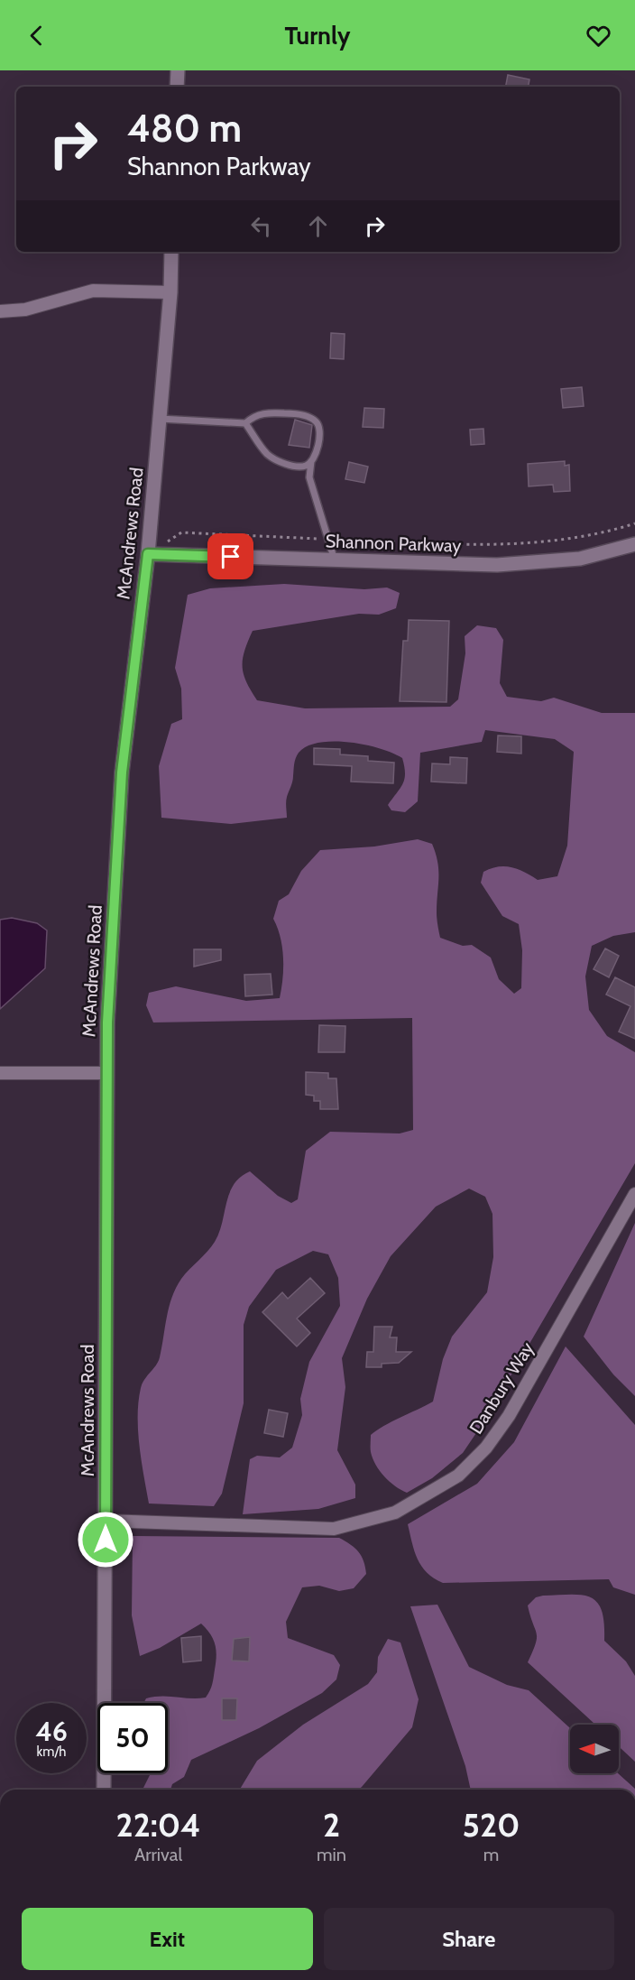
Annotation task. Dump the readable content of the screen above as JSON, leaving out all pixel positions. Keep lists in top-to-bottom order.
{
  "streets": {
    "main road": ["McAndrews Road", "Shannon Parkway"],
    "street": ["Danbury Way"]
  },
  "crossings": [
    ["McAndrews Road", "Shannon Parkway"],
    ["McAndrews Road", "Danbury Way"]
  ],
  "north": "left",
  "page": {
    "header": "Turnly",
    "turn": ["480 m", "Shannon Parkway"],
    "speed": "46 km/h",
    "limit": "50",
    "eta": [
      "22:04",
      "Arrival",
      "2",
      "min",
      "520",
      "m"
    ],
    "buttons": ["Exit", "Share"]
  }
}
